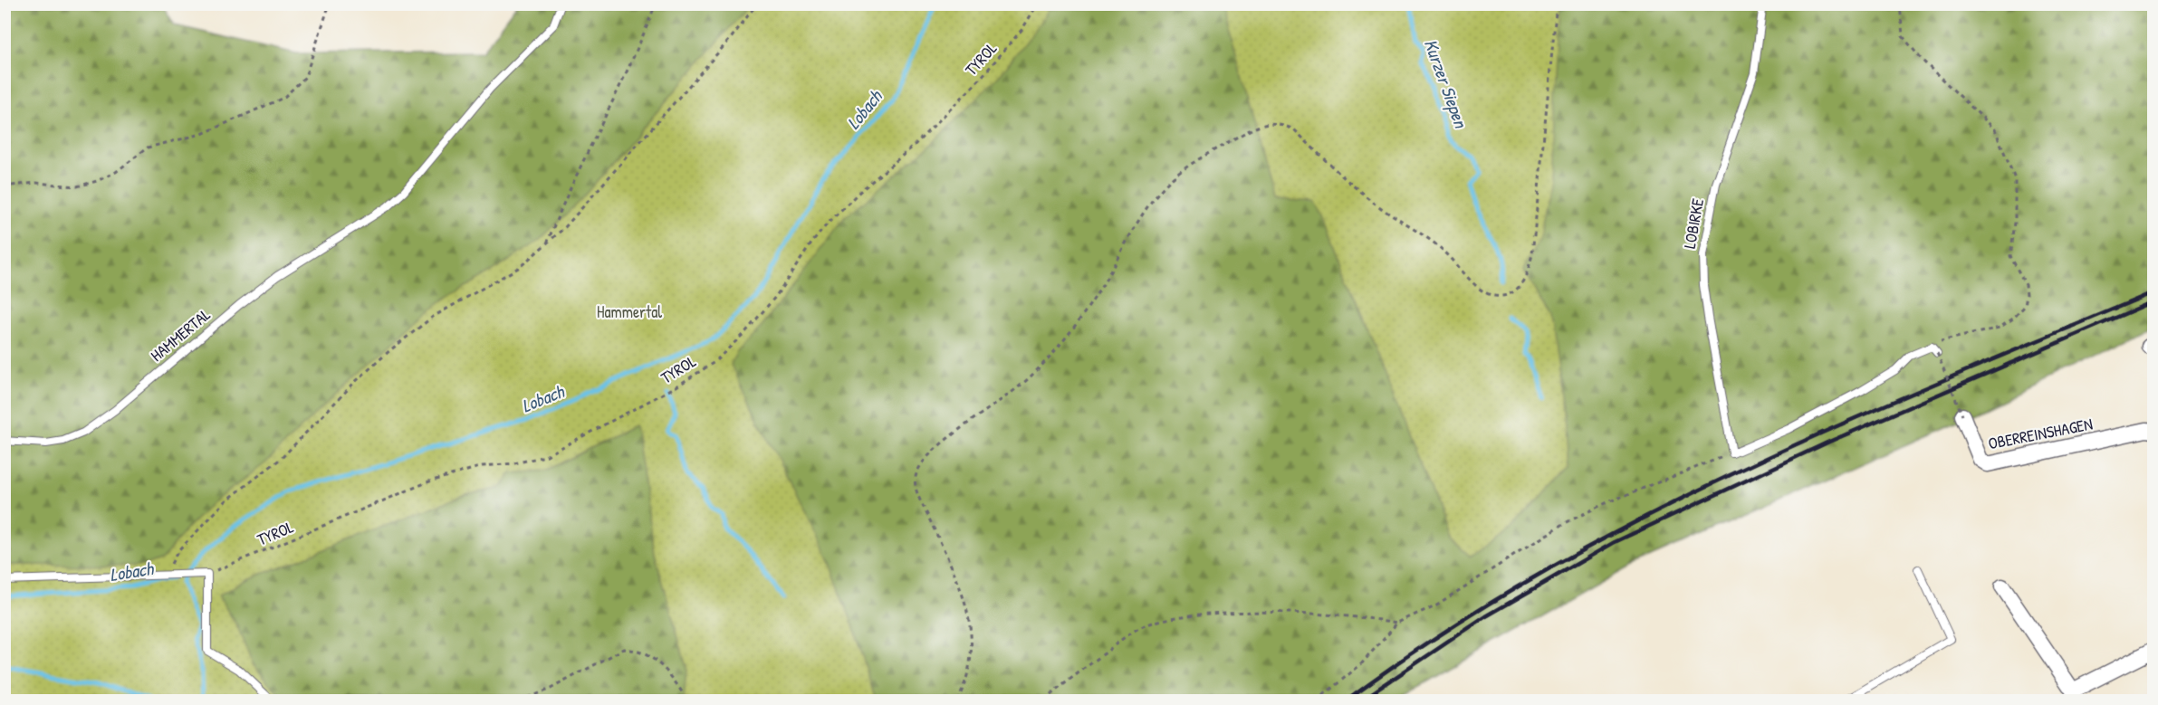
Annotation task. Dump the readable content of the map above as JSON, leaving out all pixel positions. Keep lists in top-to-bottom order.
{
  "streets": {
    "street": ["OBERREINSHAGEN"],
    "lane": ["LOBIRKE", "HAMMERTAL"],
    "path": ["TYROL"]
  },
  "water": ["Kurzer Siepen", "Lobach"],
  "parks": ["Hammertal"]
}
